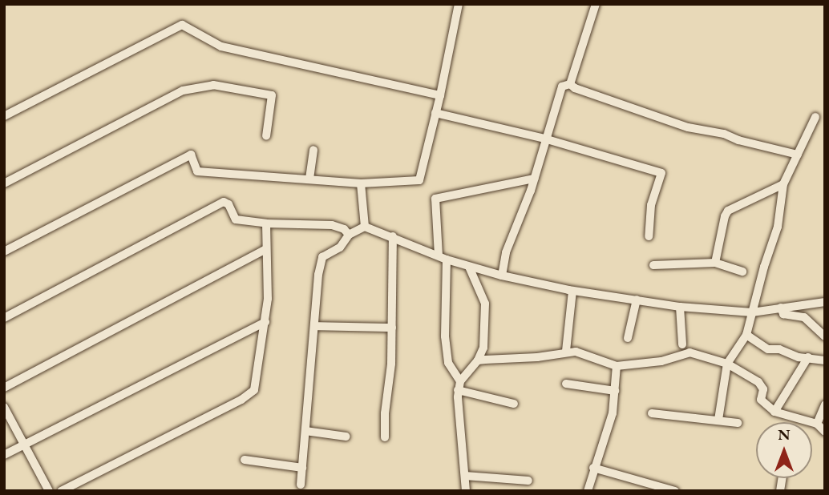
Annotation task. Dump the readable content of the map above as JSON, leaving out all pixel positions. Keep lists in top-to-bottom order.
{
  "north": "top"
}
